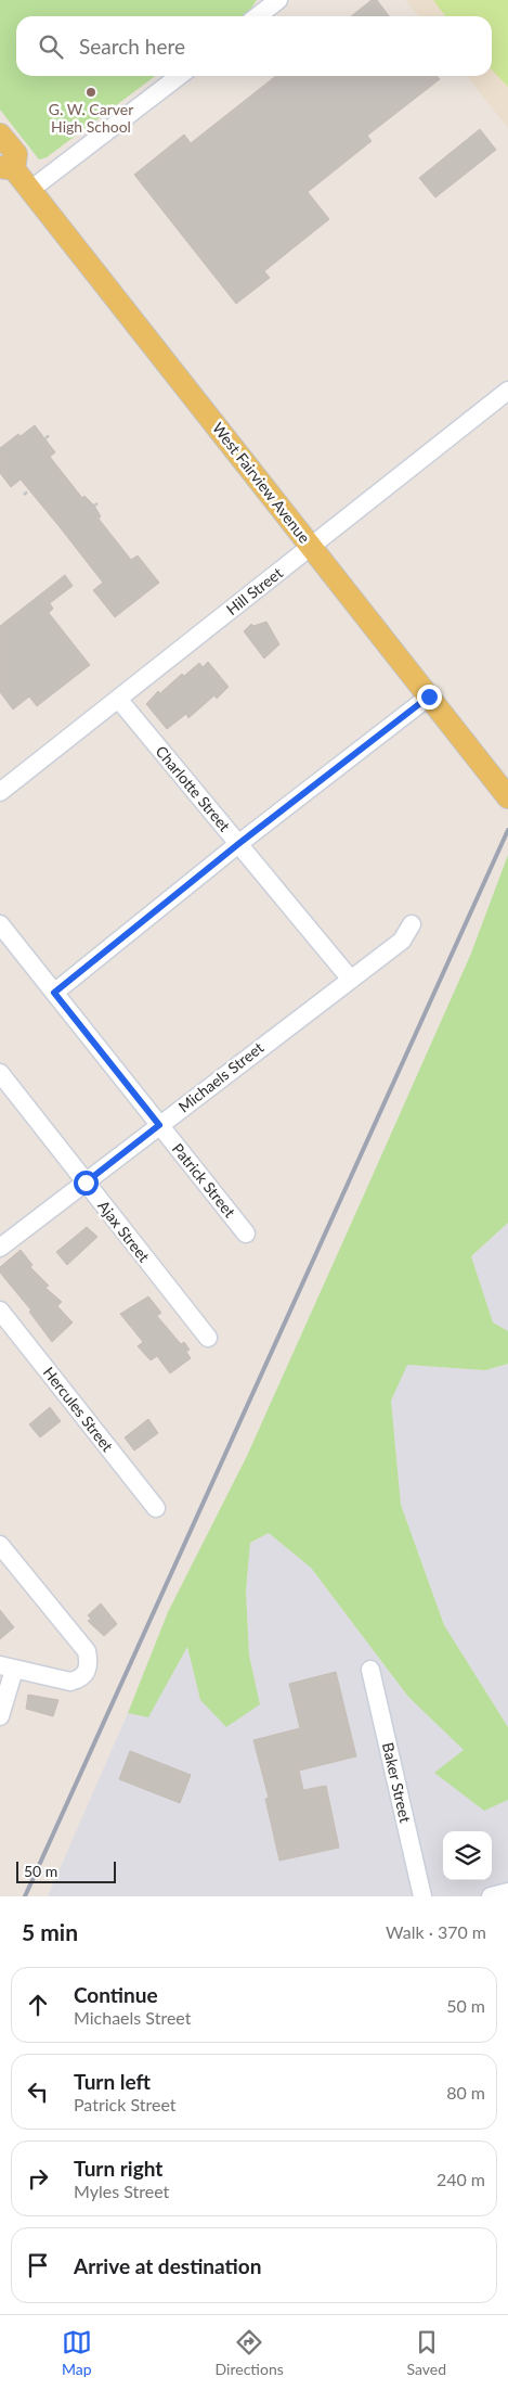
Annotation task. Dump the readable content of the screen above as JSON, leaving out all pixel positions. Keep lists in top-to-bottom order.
{
  "streets": {
    "main road": ["West Fairview Avenue"],
    "street": [
      "Hill Street",
      "Charlotte Street",
      "Michaels Street",
      "Patrick Street",
      "Ajax Street",
      "Hercules Street",
      "Baker Street"
    ]
  },
  "crossings": [
    ["West Fairview Avenue", "Hill Street"],
    ["Hill Street", "Charlotte Street"],
    ["Charlotte Street", "Michaels Street"],
    ["Michaels Street", "Patrick Street"],
    ["Michaels Street", "Ajax Street"]
  ],
  "places": ["G. W. Carver High School"],
  "scale_bar": "50 m",
  "page": {
    "search": "Search here",
    "scale": "50 m",
    "heading": ["5 min", "Walk · 370 m"],
    "list": [
      ["Continue", "Michaels Street", "50 m"],
      ["Turn left", "Patrick Street", "80 m"],
      ["Turn right", "Myles Street", "240 m"],
      "Arrive at destination"
    ],
    "nav": ["Map", "Directions", "Saved"]
  }
}
